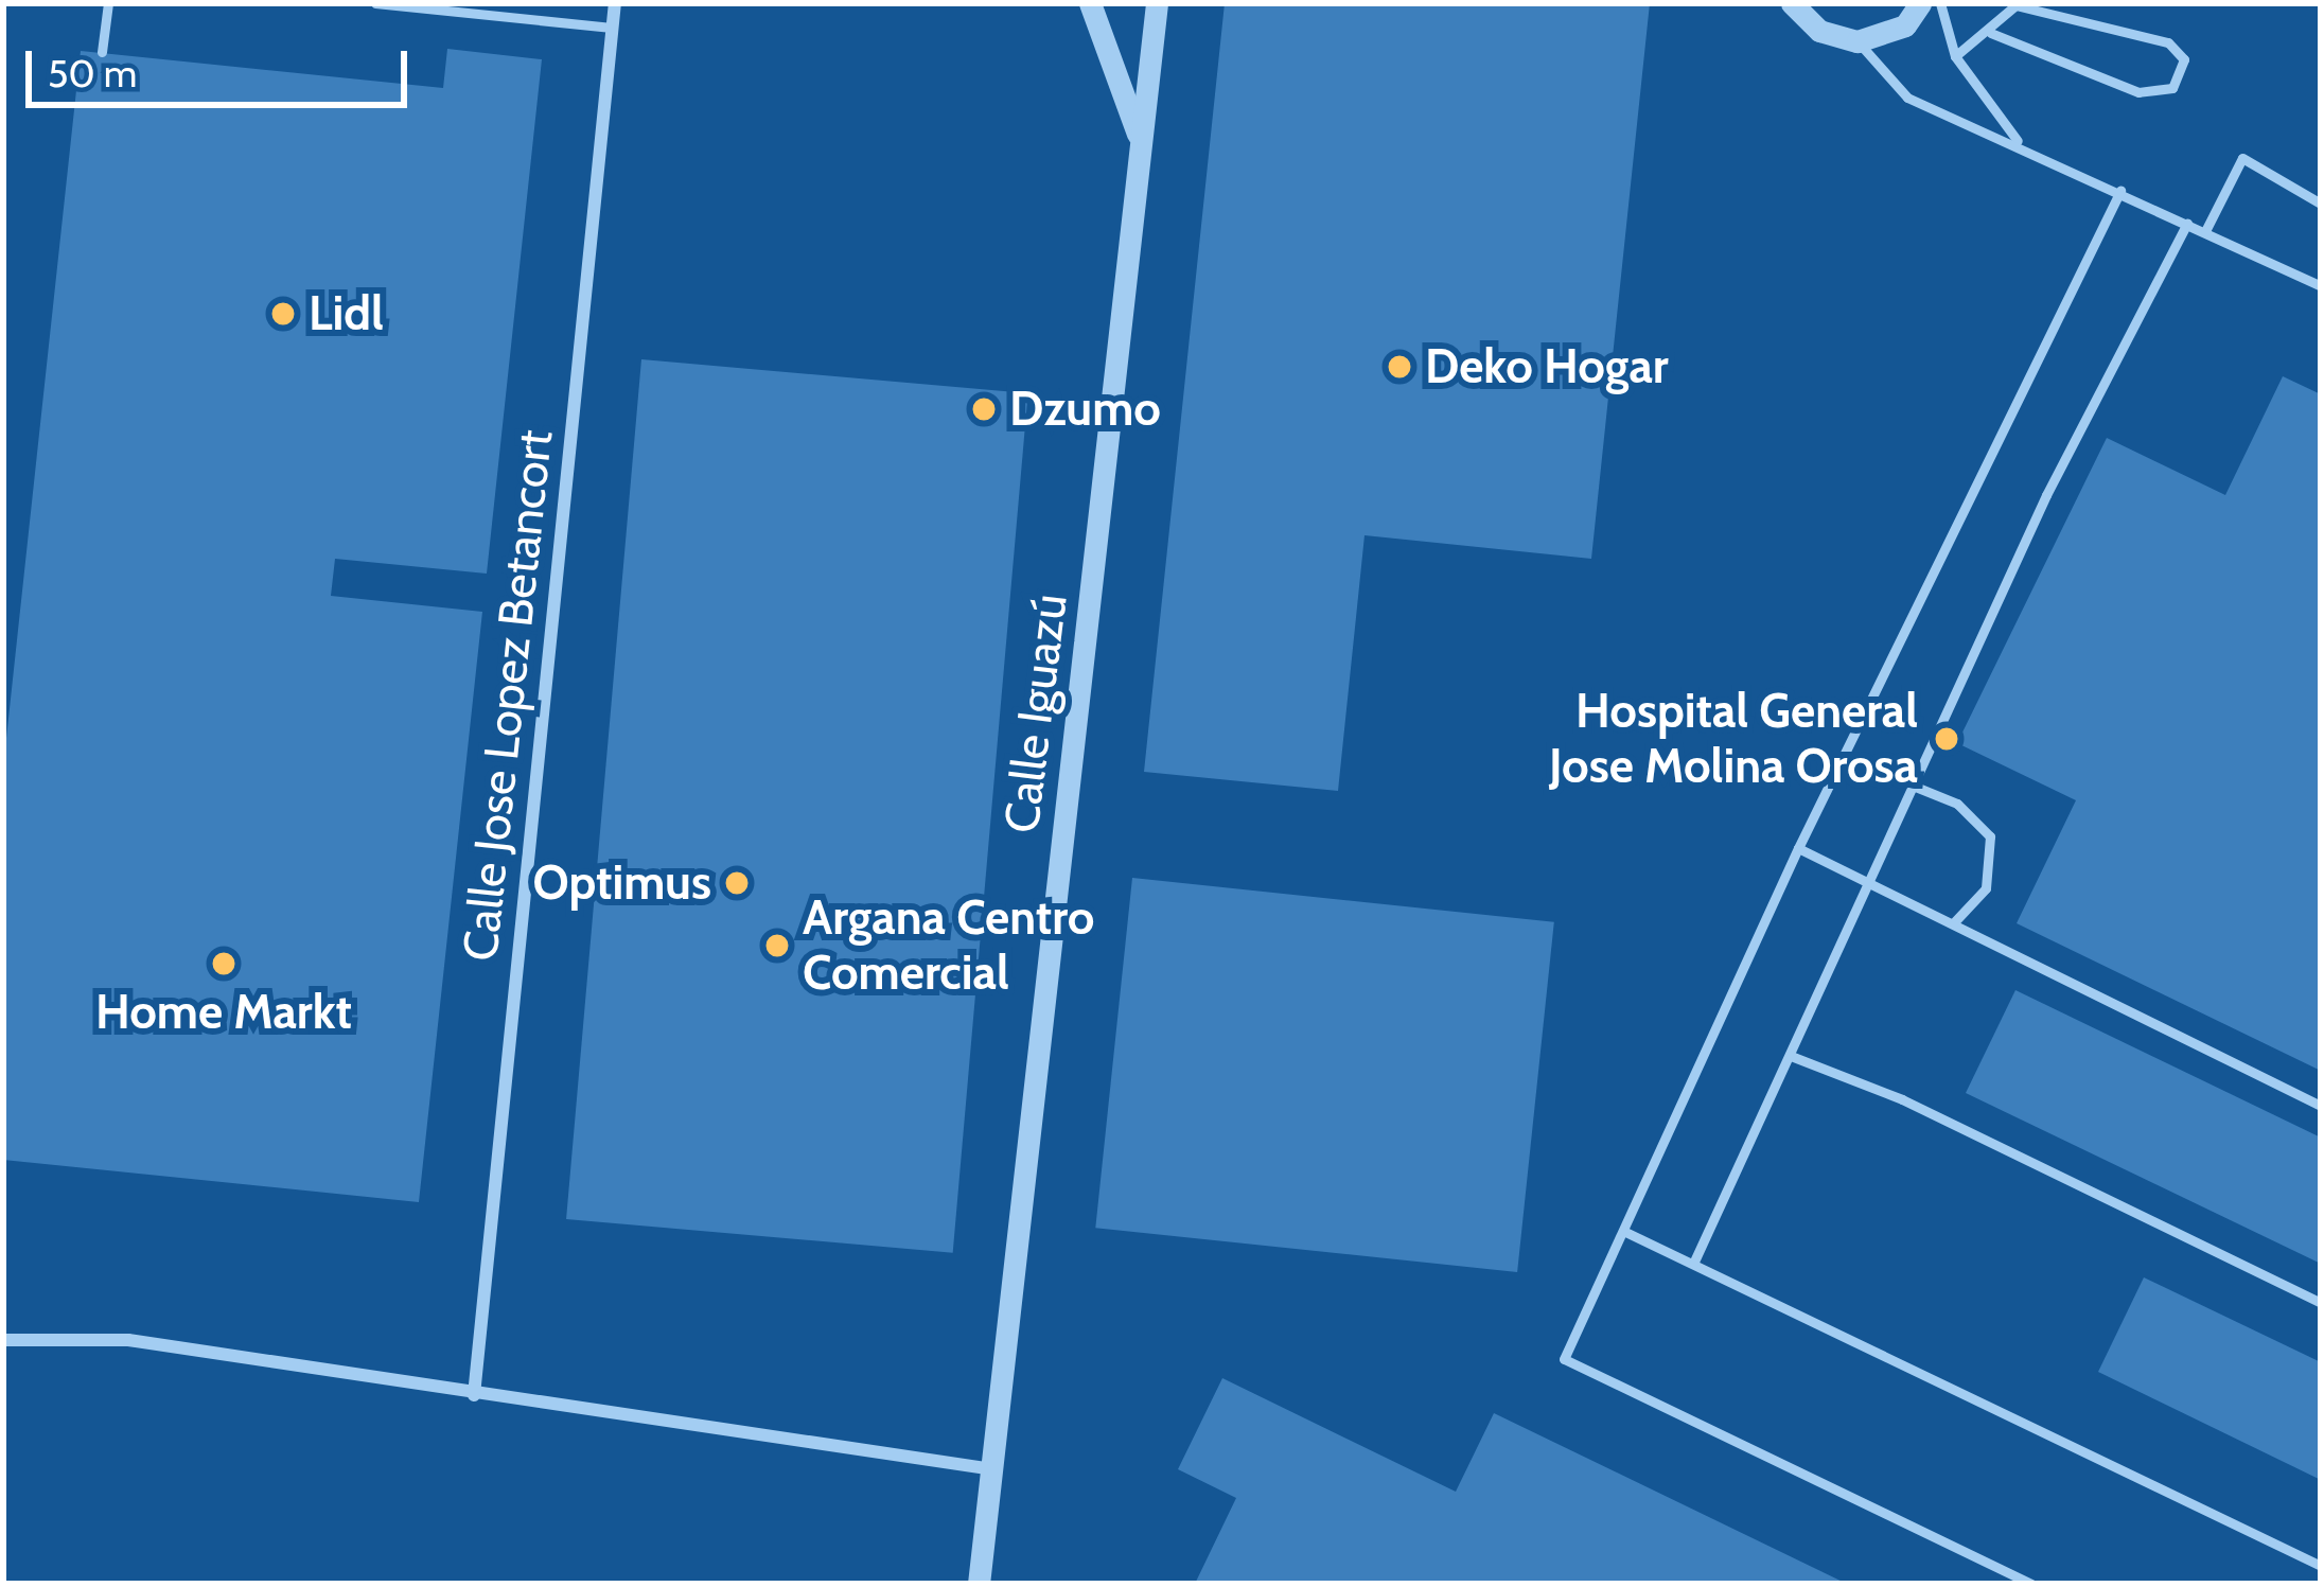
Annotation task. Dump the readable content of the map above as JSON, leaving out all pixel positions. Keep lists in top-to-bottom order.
{
  "streets": {
    "street": ["Calle Jose Lopez Betancort", "Calle Iguazú"]
  },
  "places": [
    "Lidl",
    "Deko Hogar",
    "Dzumo",
    "Hospital General Jose Molina Orosa",
    "Optimus",
    "Argana Centro Comercial",
    "Home Markt"
  ],
  "scale_bar": "50 m"
}
